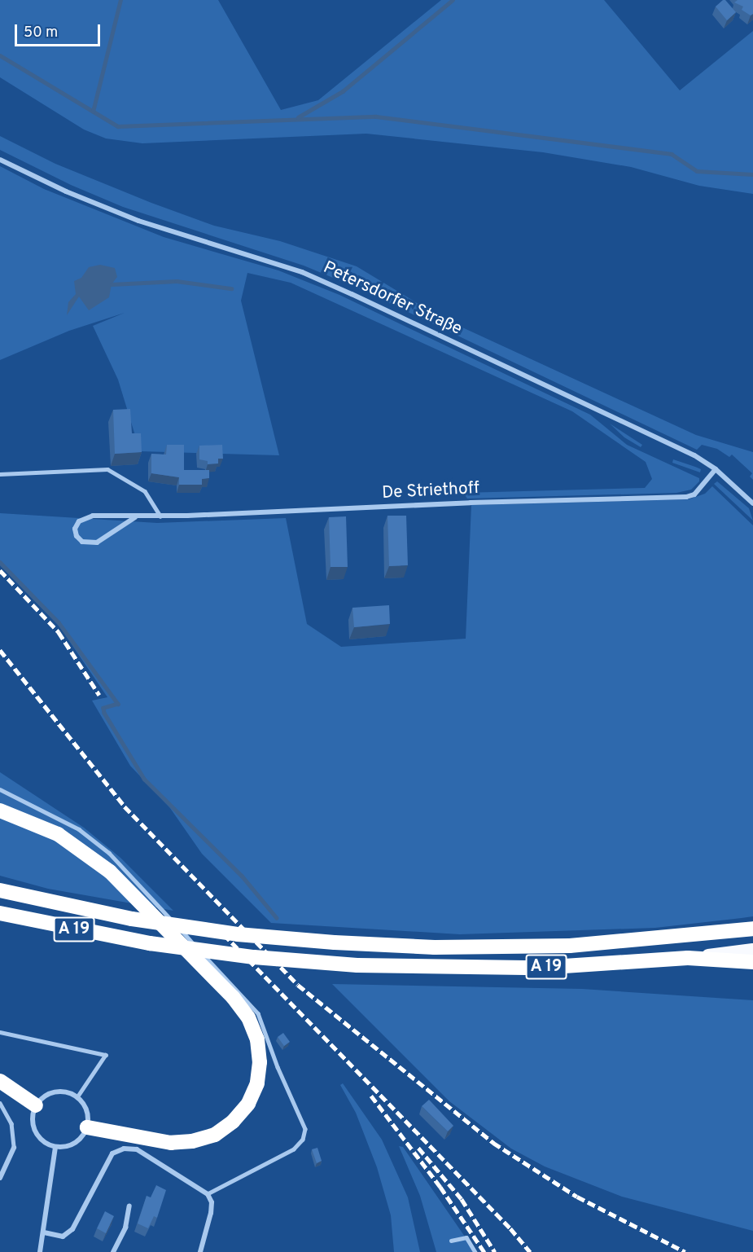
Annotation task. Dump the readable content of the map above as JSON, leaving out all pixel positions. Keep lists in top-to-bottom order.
{
  "streets": {
    "highway": ["A 19"],
    "street": ["Petersdorfer Straße", "De Striethoff"]
  },
  "crossings": [
    ["Petersdorfer Straße", "De Striethoff"]
  ],
  "scale_bar": "50 m"
}
